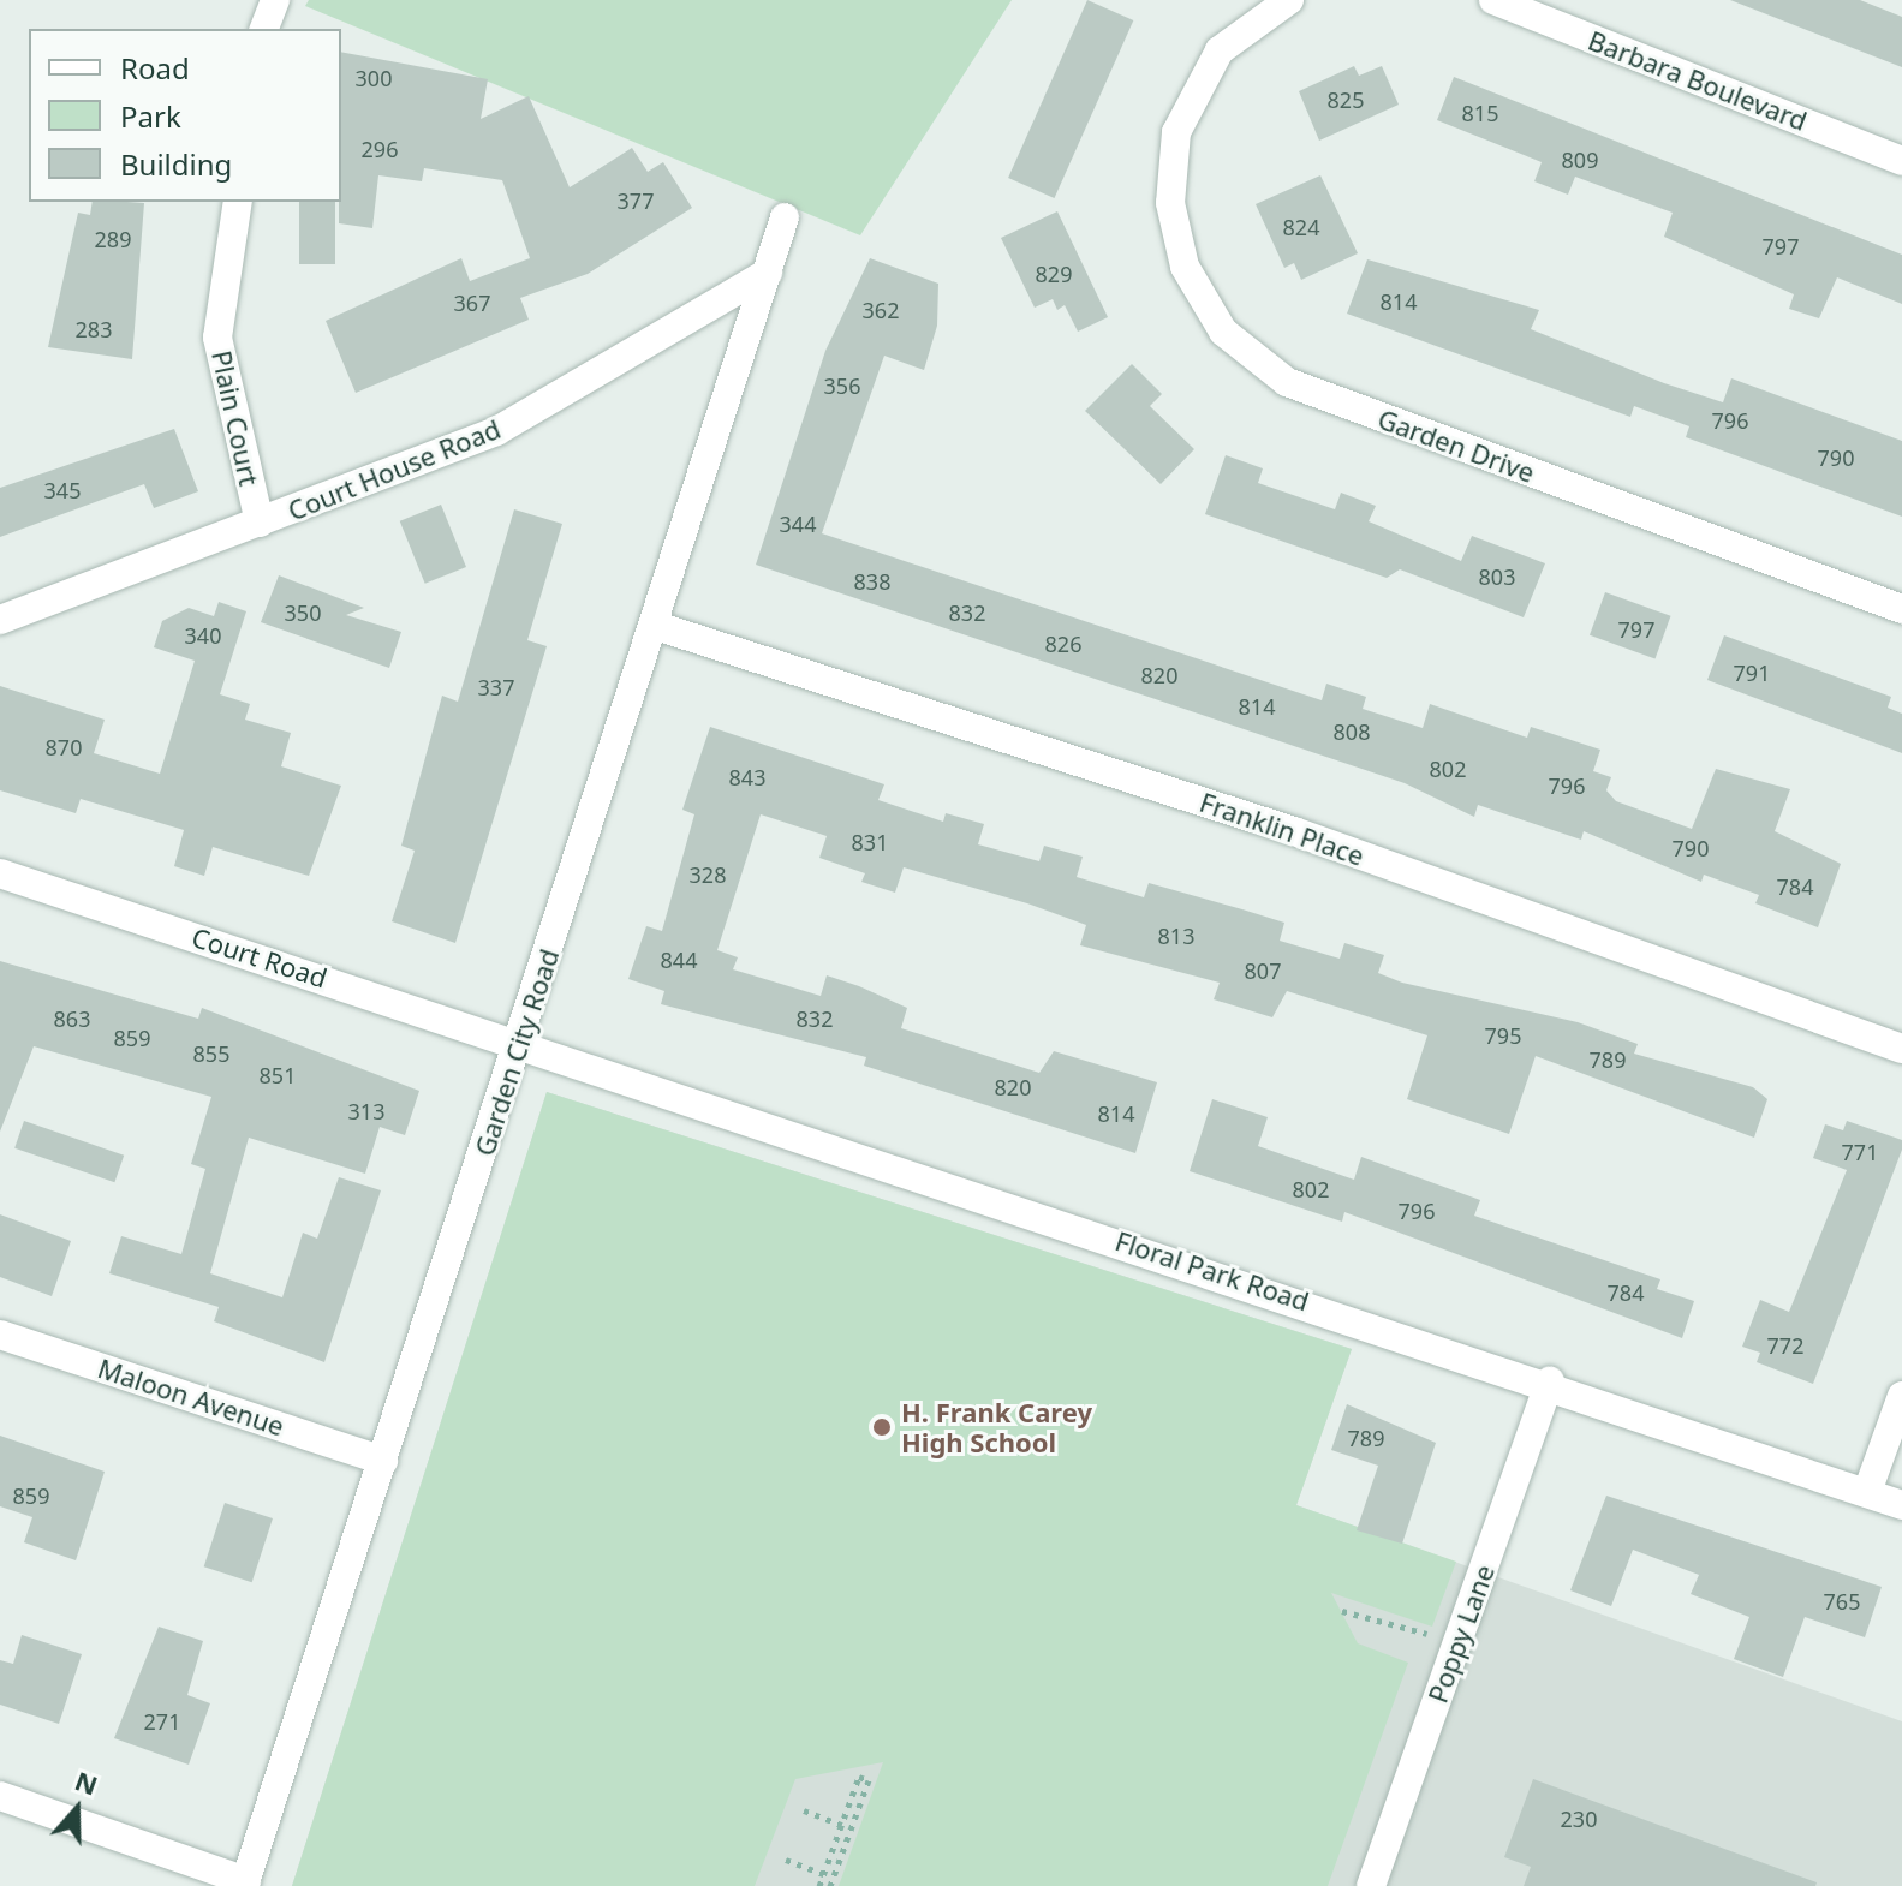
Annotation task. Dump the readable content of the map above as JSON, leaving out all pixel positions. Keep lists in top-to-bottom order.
{
  "streets": {
    "street": [
      "Barbara Boulevard",
      "Plain Court",
      "Garden Drive",
      "Court House Road",
      "Franklin Place",
      "Court Road",
      "Garden City Road",
      "Floral Park Road",
      "Maloon Avenue",
      "Poppy Lane"
    ]
  },
  "crossings": [
    ["Plain Court", "Court House Road"],
    ["Court House Road", "Garden City Road"],
    ["Franklin Place", "Garden City Road"],
    ["Court Road", "Garden City Road"],
    ["Court Road", "Floral Park Road"],
    ["Garden City Road", "Floral Park Road"],
    ["Garden City Road", "Maloon Avenue"],
    ["Floral Park Road", "Poppy Lane"]
  ],
  "places": ["H. Frank Carey High School"],
  "house_numbers": [
    "300",
    "825",
    "815",
    "296",
    "809",
    "377",
    "824",
    "289",
    "797",
    "829",
    "814",
    "367",
    "362",
    "283",
    "356",
    "796",
    "790",
    "345",
    "344",
    "803",
    "838",
    "350",
    "832",
    "797",
    "340",
    "826",
    "791",
    "820",
    "337",
    "814",
    "808",
    "870",
    "802",
    "843",
    "796",
    "831",
    "790",
    "328",
    "784",
    "813",
    "844",
    "807",
    "863",
    "832",
    "795",
    "859",
    "855",
    "789",
    "851",
    "820",
    "313",
    "814",
    "771",
    "802",
    "796",
    "784",
    "772",
    "789",
    "859",
    "765",
    "271",
    "230"
  ],
  "legend": ["Road", "Park", "Building"],
  "north": "top"
}
